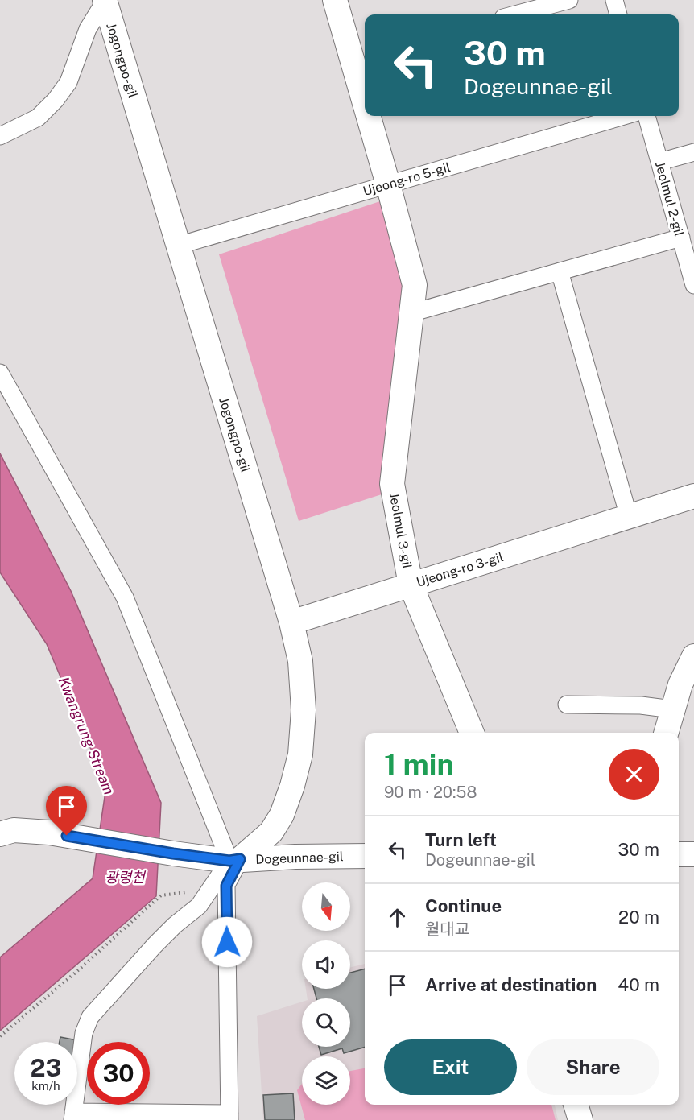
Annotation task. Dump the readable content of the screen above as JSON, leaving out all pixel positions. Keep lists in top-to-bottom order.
{
  "streets": {
    "street": [
      "Jogongpo-gil",
      "Ujeong-ro 5-gil",
      "Jeolmul 2-gil",
      "Jeolmul 3-gil",
      "Ujeong-ro 3-gil",
      "Dogeunnae-gil"
    ]
  },
  "crossings": [
    ["Jogongpo-gil", "Ujeong-ro 5-gil"],
    ["Jogongpo-gil", "Ujeong-ro 3-gil"],
    ["Jogongpo-gil", "Dogeunnae-gil"],
    ["Ujeong-ro 5-gil", "Jeolmul 3-gil"],
    ["Jeolmul 3-gil", "Ujeong-ro 3-gil"]
  ],
  "water": ["Kwangrung Stream", "광령천"],
  "north": "bottom",
  "page": {
    "turn": ["30 m", "Dogeunnae-gil"],
    "heading": ["1 min", "90 m · 20:58"],
    "list": [
      {
        "name": "Turn left",
        "note": "Dogeunnae-gil",
        "value": "30 m"
      },
      {
        "name": "Continue",
        "note": "월대교",
        "value": "20 m"
      },
      {
        "name": "Arrive at destination",
        "value": "40 m"
      }
    ],
    "buttons": ["Exit", "Share"],
    "speed": "23 km/h",
    "limit": "30"
  }
}
